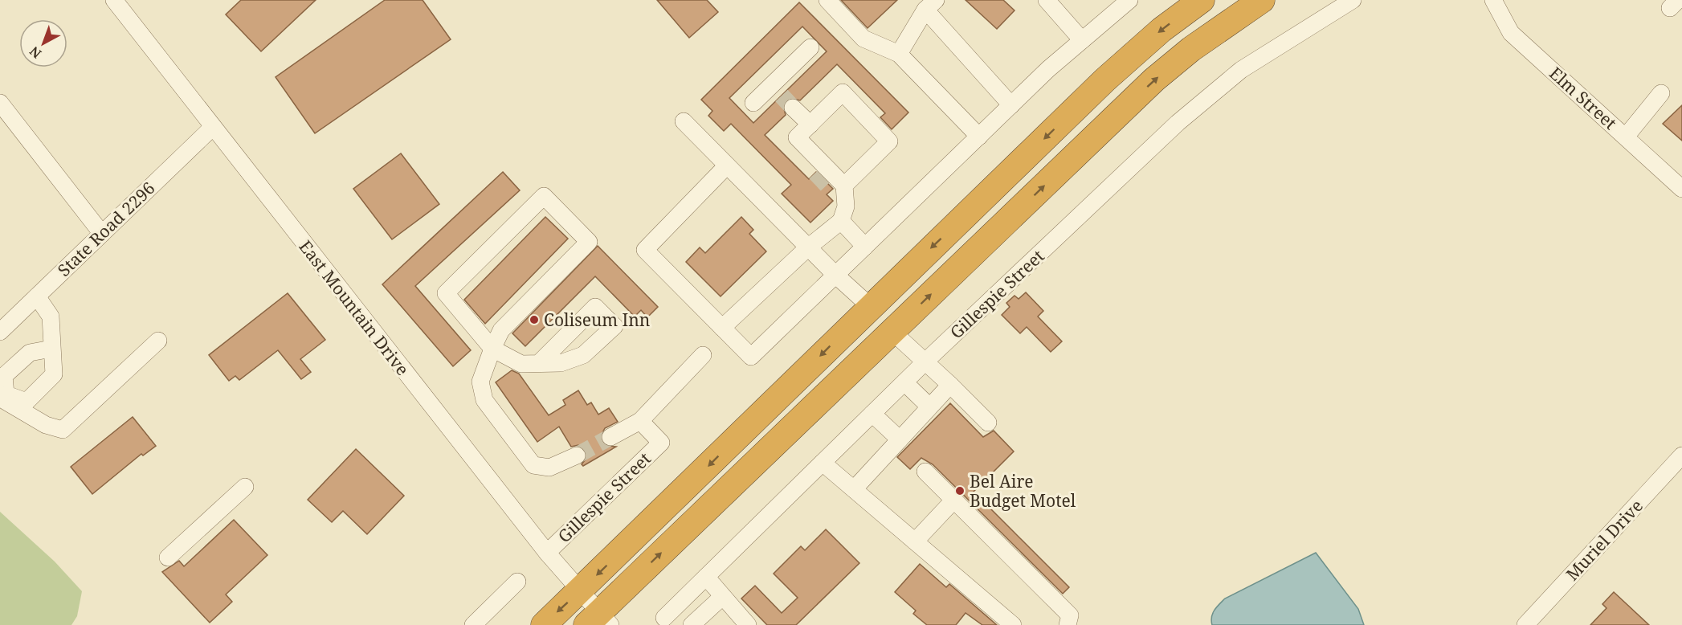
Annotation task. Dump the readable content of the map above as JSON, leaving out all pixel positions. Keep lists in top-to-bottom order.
{
  "streets": {
    "street": [
      "Elm Street",
      "State Road 2296",
      "Gillespie Street",
      "East Mountain Drive",
      "Muriel Drive"
    ]
  },
  "crossings": [
    ["State Road 2296", "East Mountain Drive"],
    ["Gillespie Street", "East Mountain Drive"]
  ],
  "places": ["Coliseum Inn", "Bel Aire Budget Motel"],
  "north": "bottom left"
}
